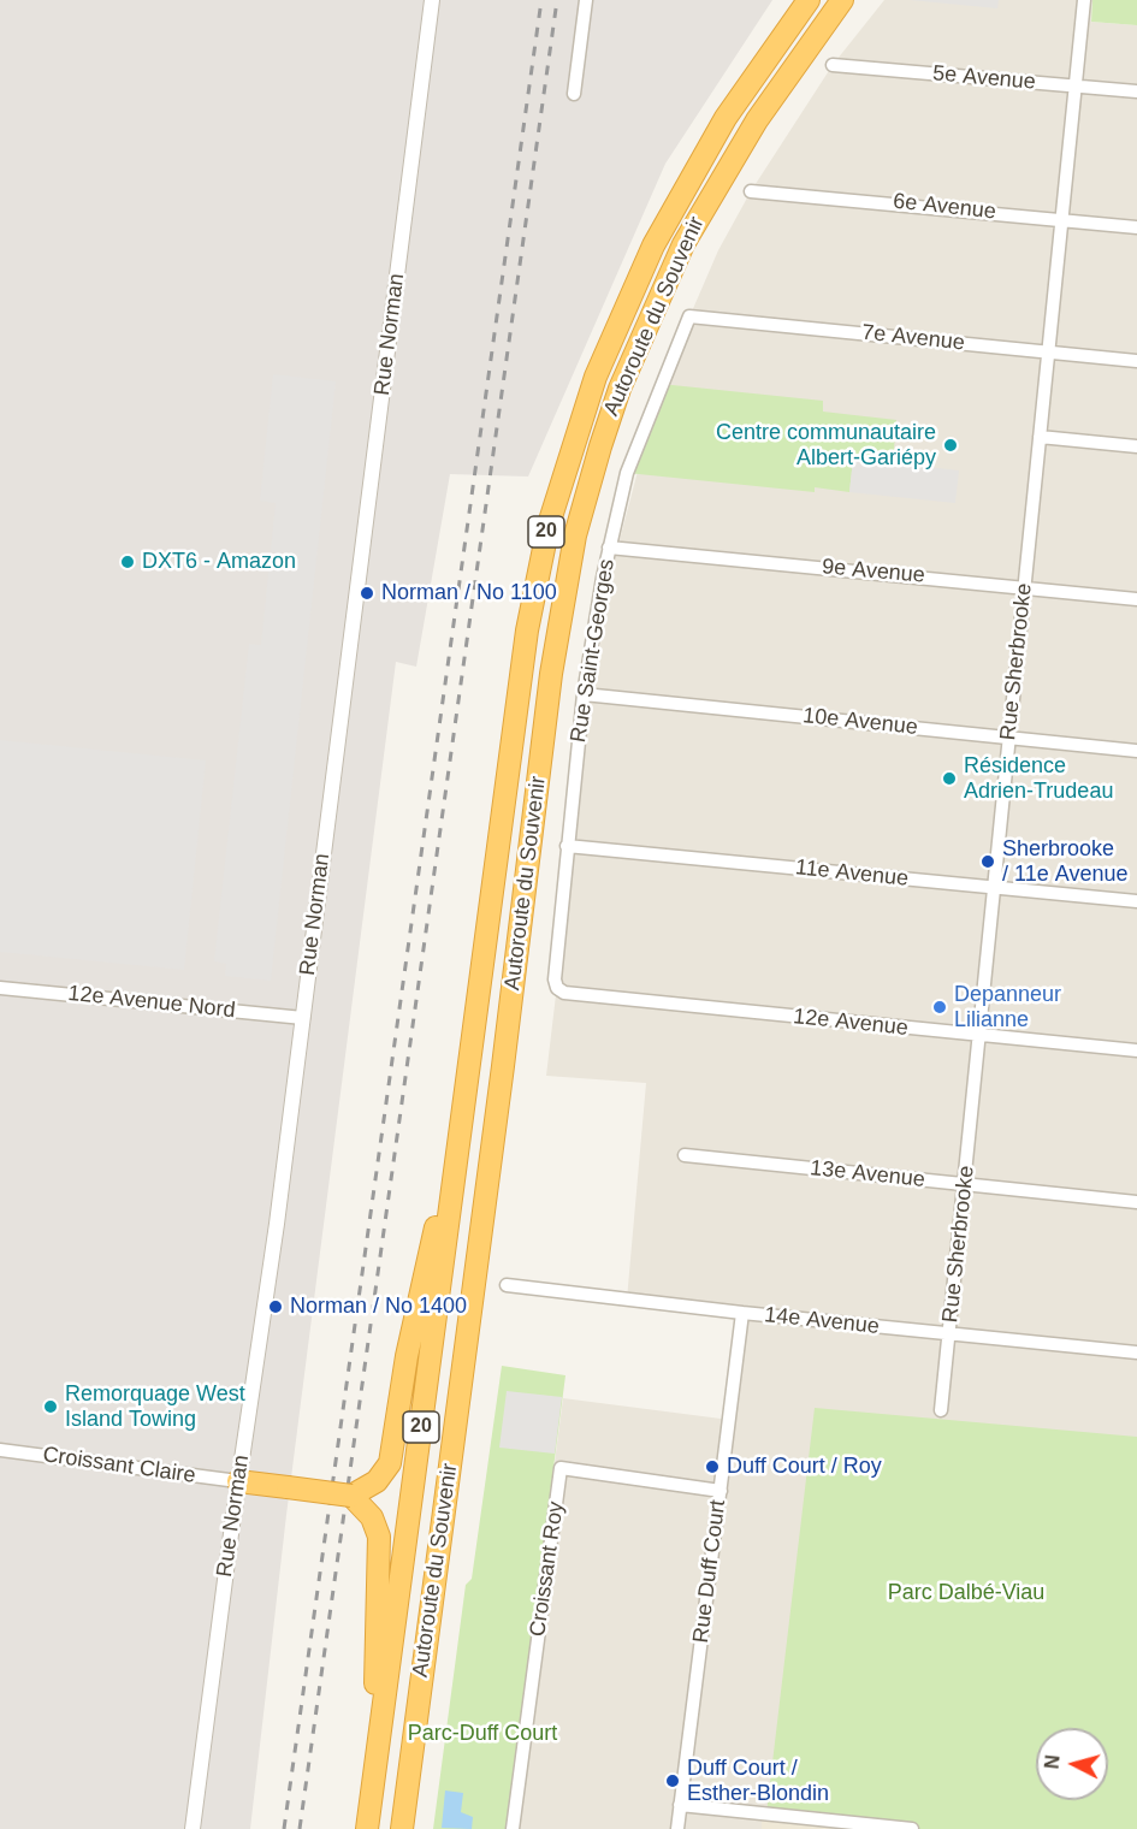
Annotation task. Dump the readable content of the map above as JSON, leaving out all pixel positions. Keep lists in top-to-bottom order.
{
  "streets": {
    "highway": ["Autoroute du Souvenir", "20"],
    "street": [
      "5e Avenue",
      "6e Avenue",
      "Rue Norman",
      "7e Avenue",
      "9e Avenue",
      "Rue Saint-Georges",
      "Rue Sherbrooke",
      "10e Avenue",
      "11e Avenue",
      "12e Avenue Nord",
      "12e Avenue",
      "13e Avenue",
      "14e Avenue",
      "Croissant Claire",
      "Croissant Roy",
      "Rue Duff Court"
    ]
  },
  "crossings": [
    ["5e Avenue", "Rue Sherbrooke"],
    ["6e Avenue", "Rue Sherbrooke"],
    ["Rue Norman", "12e Avenue Nord"],
    ["Rue Norman", "Croissant Claire"],
    ["7e Avenue", "Rue Saint-Georges"],
    ["7e Avenue", "Rue Sherbrooke"],
    ["9e Avenue", "Rue Saint-Georges"],
    ["9e Avenue", "Rue Sherbrooke"],
    ["Rue Saint-Georges", "10e Avenue"],
    ["Rue Saint-Georges", "11e Avenue"],
    ["Rue Saint-Georges", "12e Avenue"],
    ["Rue Sherbrooke", "10e Avenue"],
    ["Rue Sherbrooke", "11e Avenue"],
    ["Rue Sherbrooke", "12e Avenue"],
    ["Rue Sherbrooke", "13e Avenue"],
    ["Rue Sherbrooke", "14e Avenue"],
    ["14e Avenue", "Rue Duff Court"],
    ["Croissant Roy", "Rue Duff Court"]
  ],
  "parks": ["Parc Dalbé-Viau", "Parc-Duff Court"],
  "places": [
    "Centre communautaire Albert-Gariépy",
    "DXT6 - Amazon",
    "Norman / No 1100",
    "Résidence Adrien-Trudeau",
    "Sherbrooke / 11e Avenue",
    "Depanneur Lilianne",
    "Norman / No 1400",
    "Remorquage West Island Towing",
    "Duff Court / Roy",
    "Duff Court / Esther-Blondin"
  ],
  "north": "left"
}
